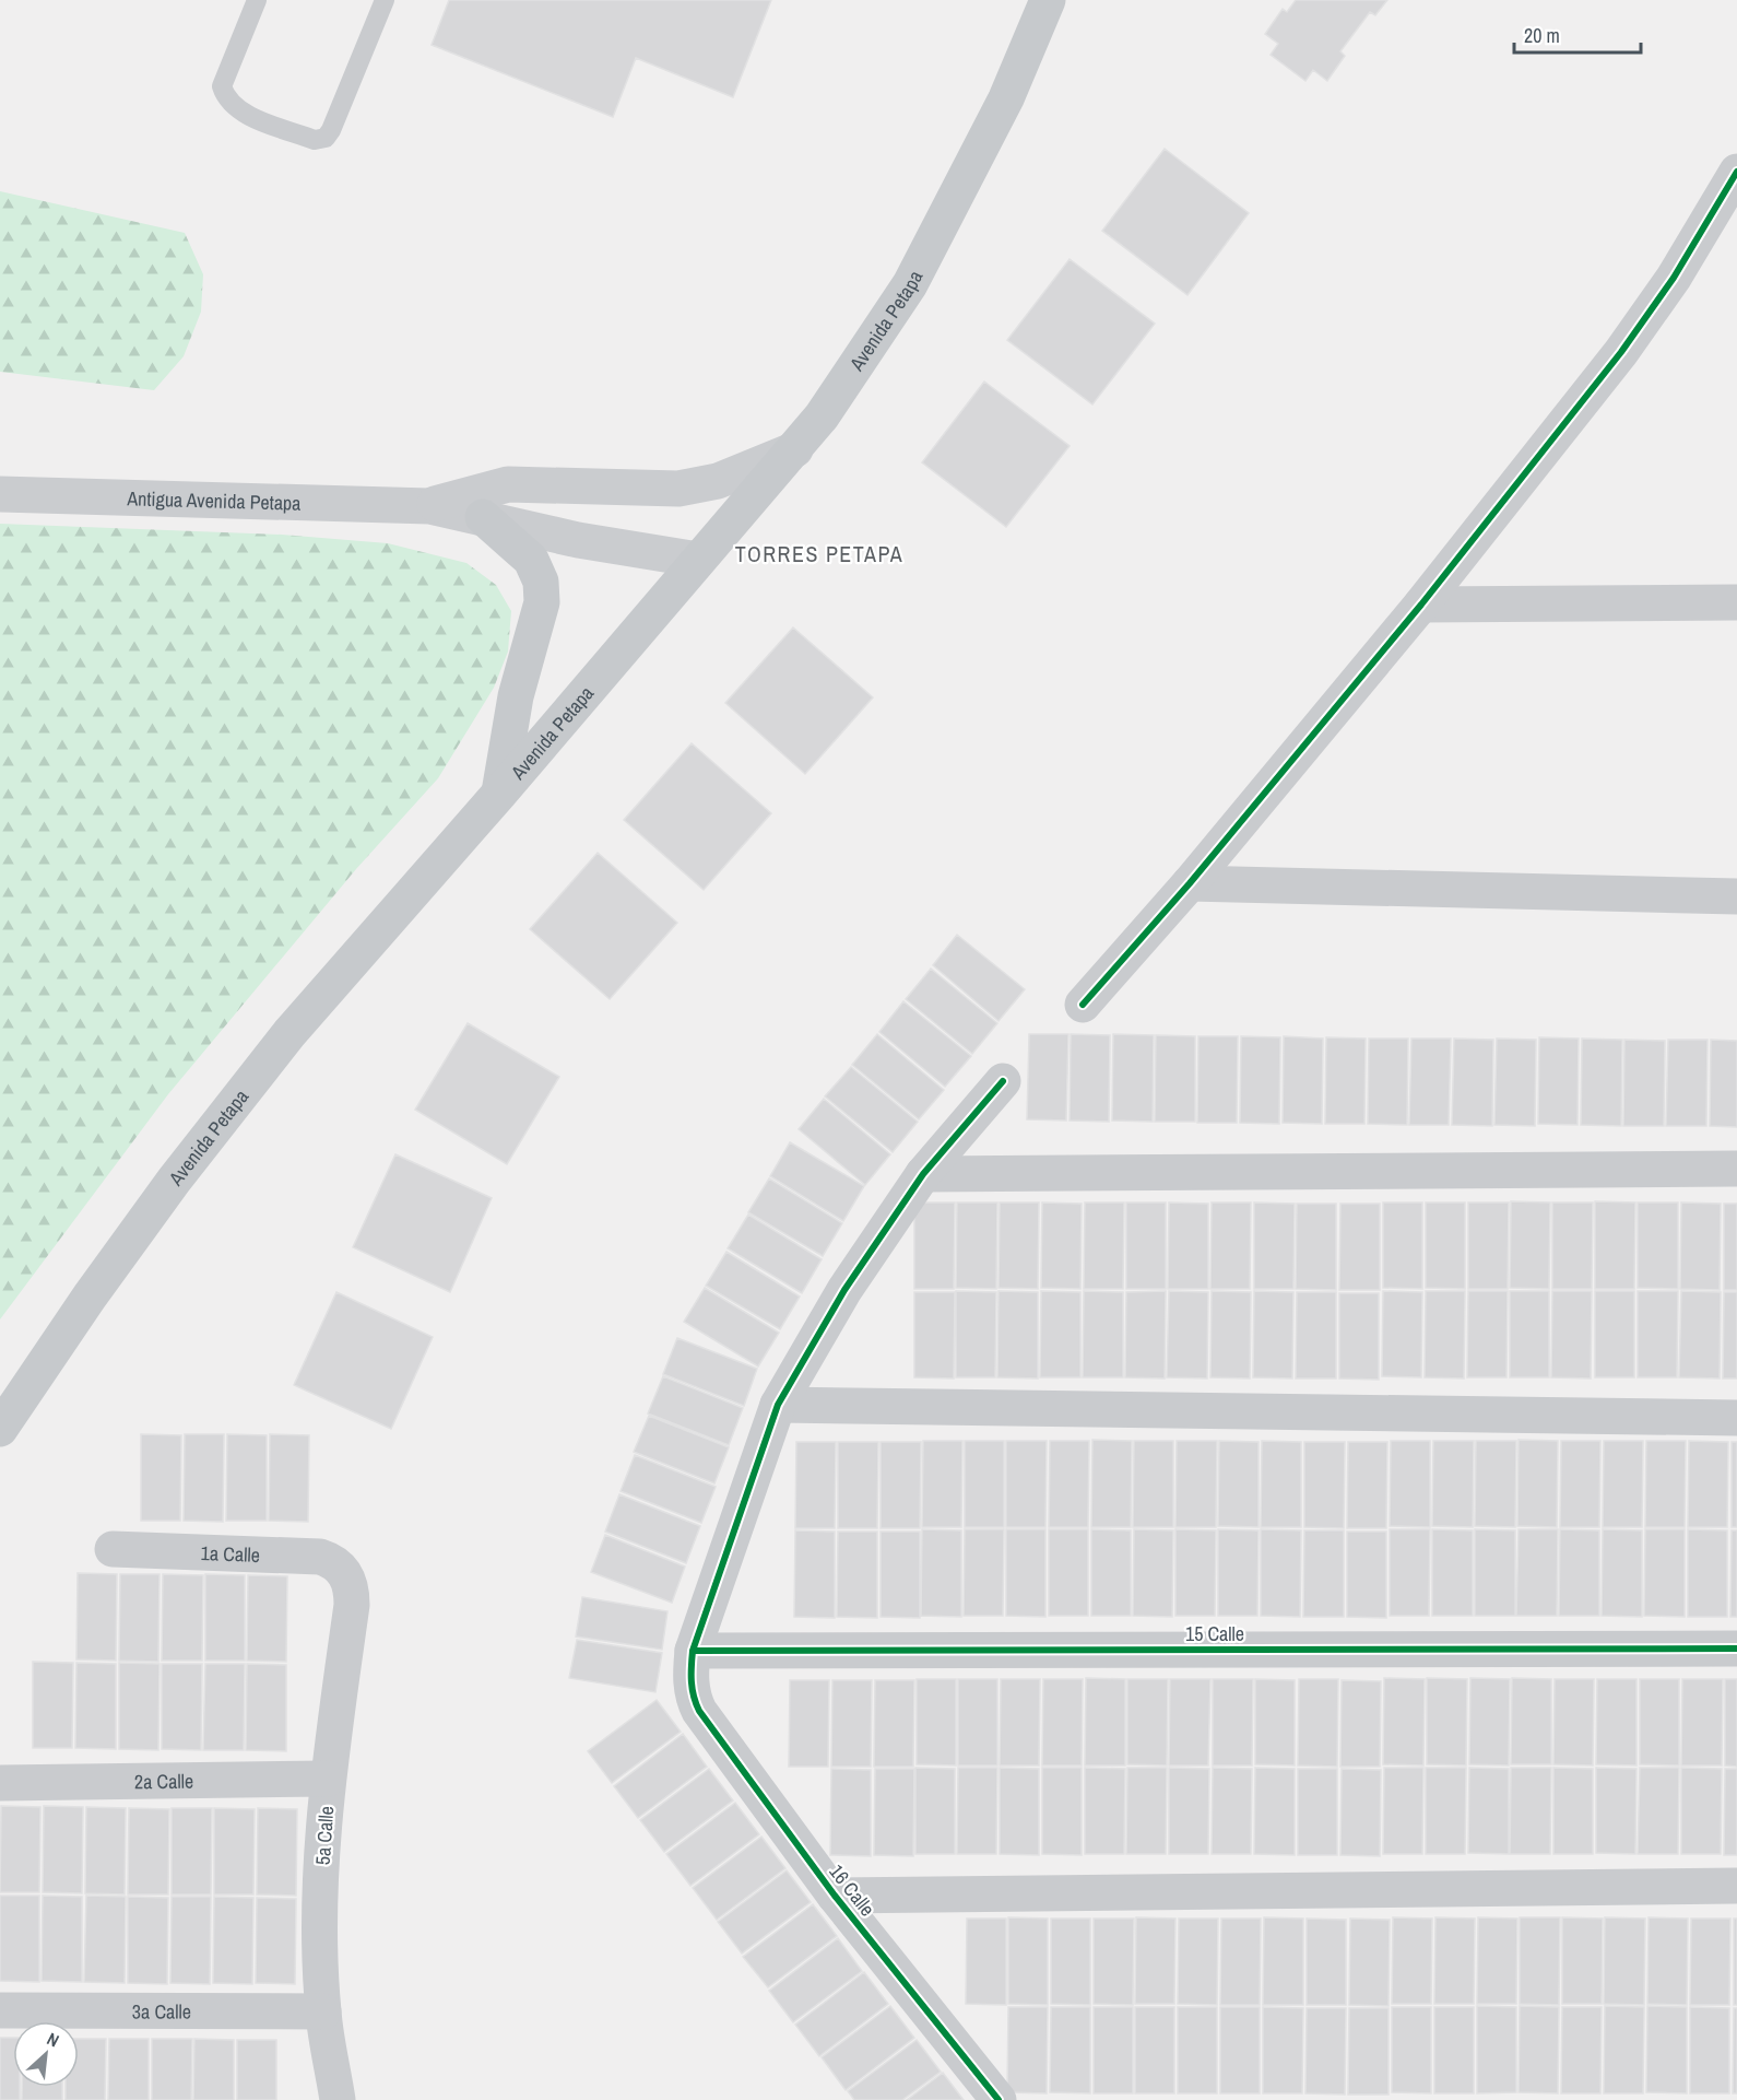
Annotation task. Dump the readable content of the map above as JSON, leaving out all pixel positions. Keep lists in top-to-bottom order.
{
  "streets": {
    "main road": ["Avenida Petapa", "Antigua Avenida Petapa"],
    "street": [
      "1a Calle",
      "15 Calle",
      "2a Calle",
      "5a Calle",
      "16 Calle",
      "3a Calle"
    ]
  },
  "crossings": [
    ["Avenida Petapa", "Antigua Avenida Petapa"],
    ["1a Calle", "5a Calle"],
    ["15 Calle", "16 Calle"],
    ["2a Calle", "5a Calle"],
    ["5a Calle", "3a Calle"]
  ],
  "districts": ["TORRES PETAPA"],
  "scale_bar": "20 m",
  "north": "top right"
}
